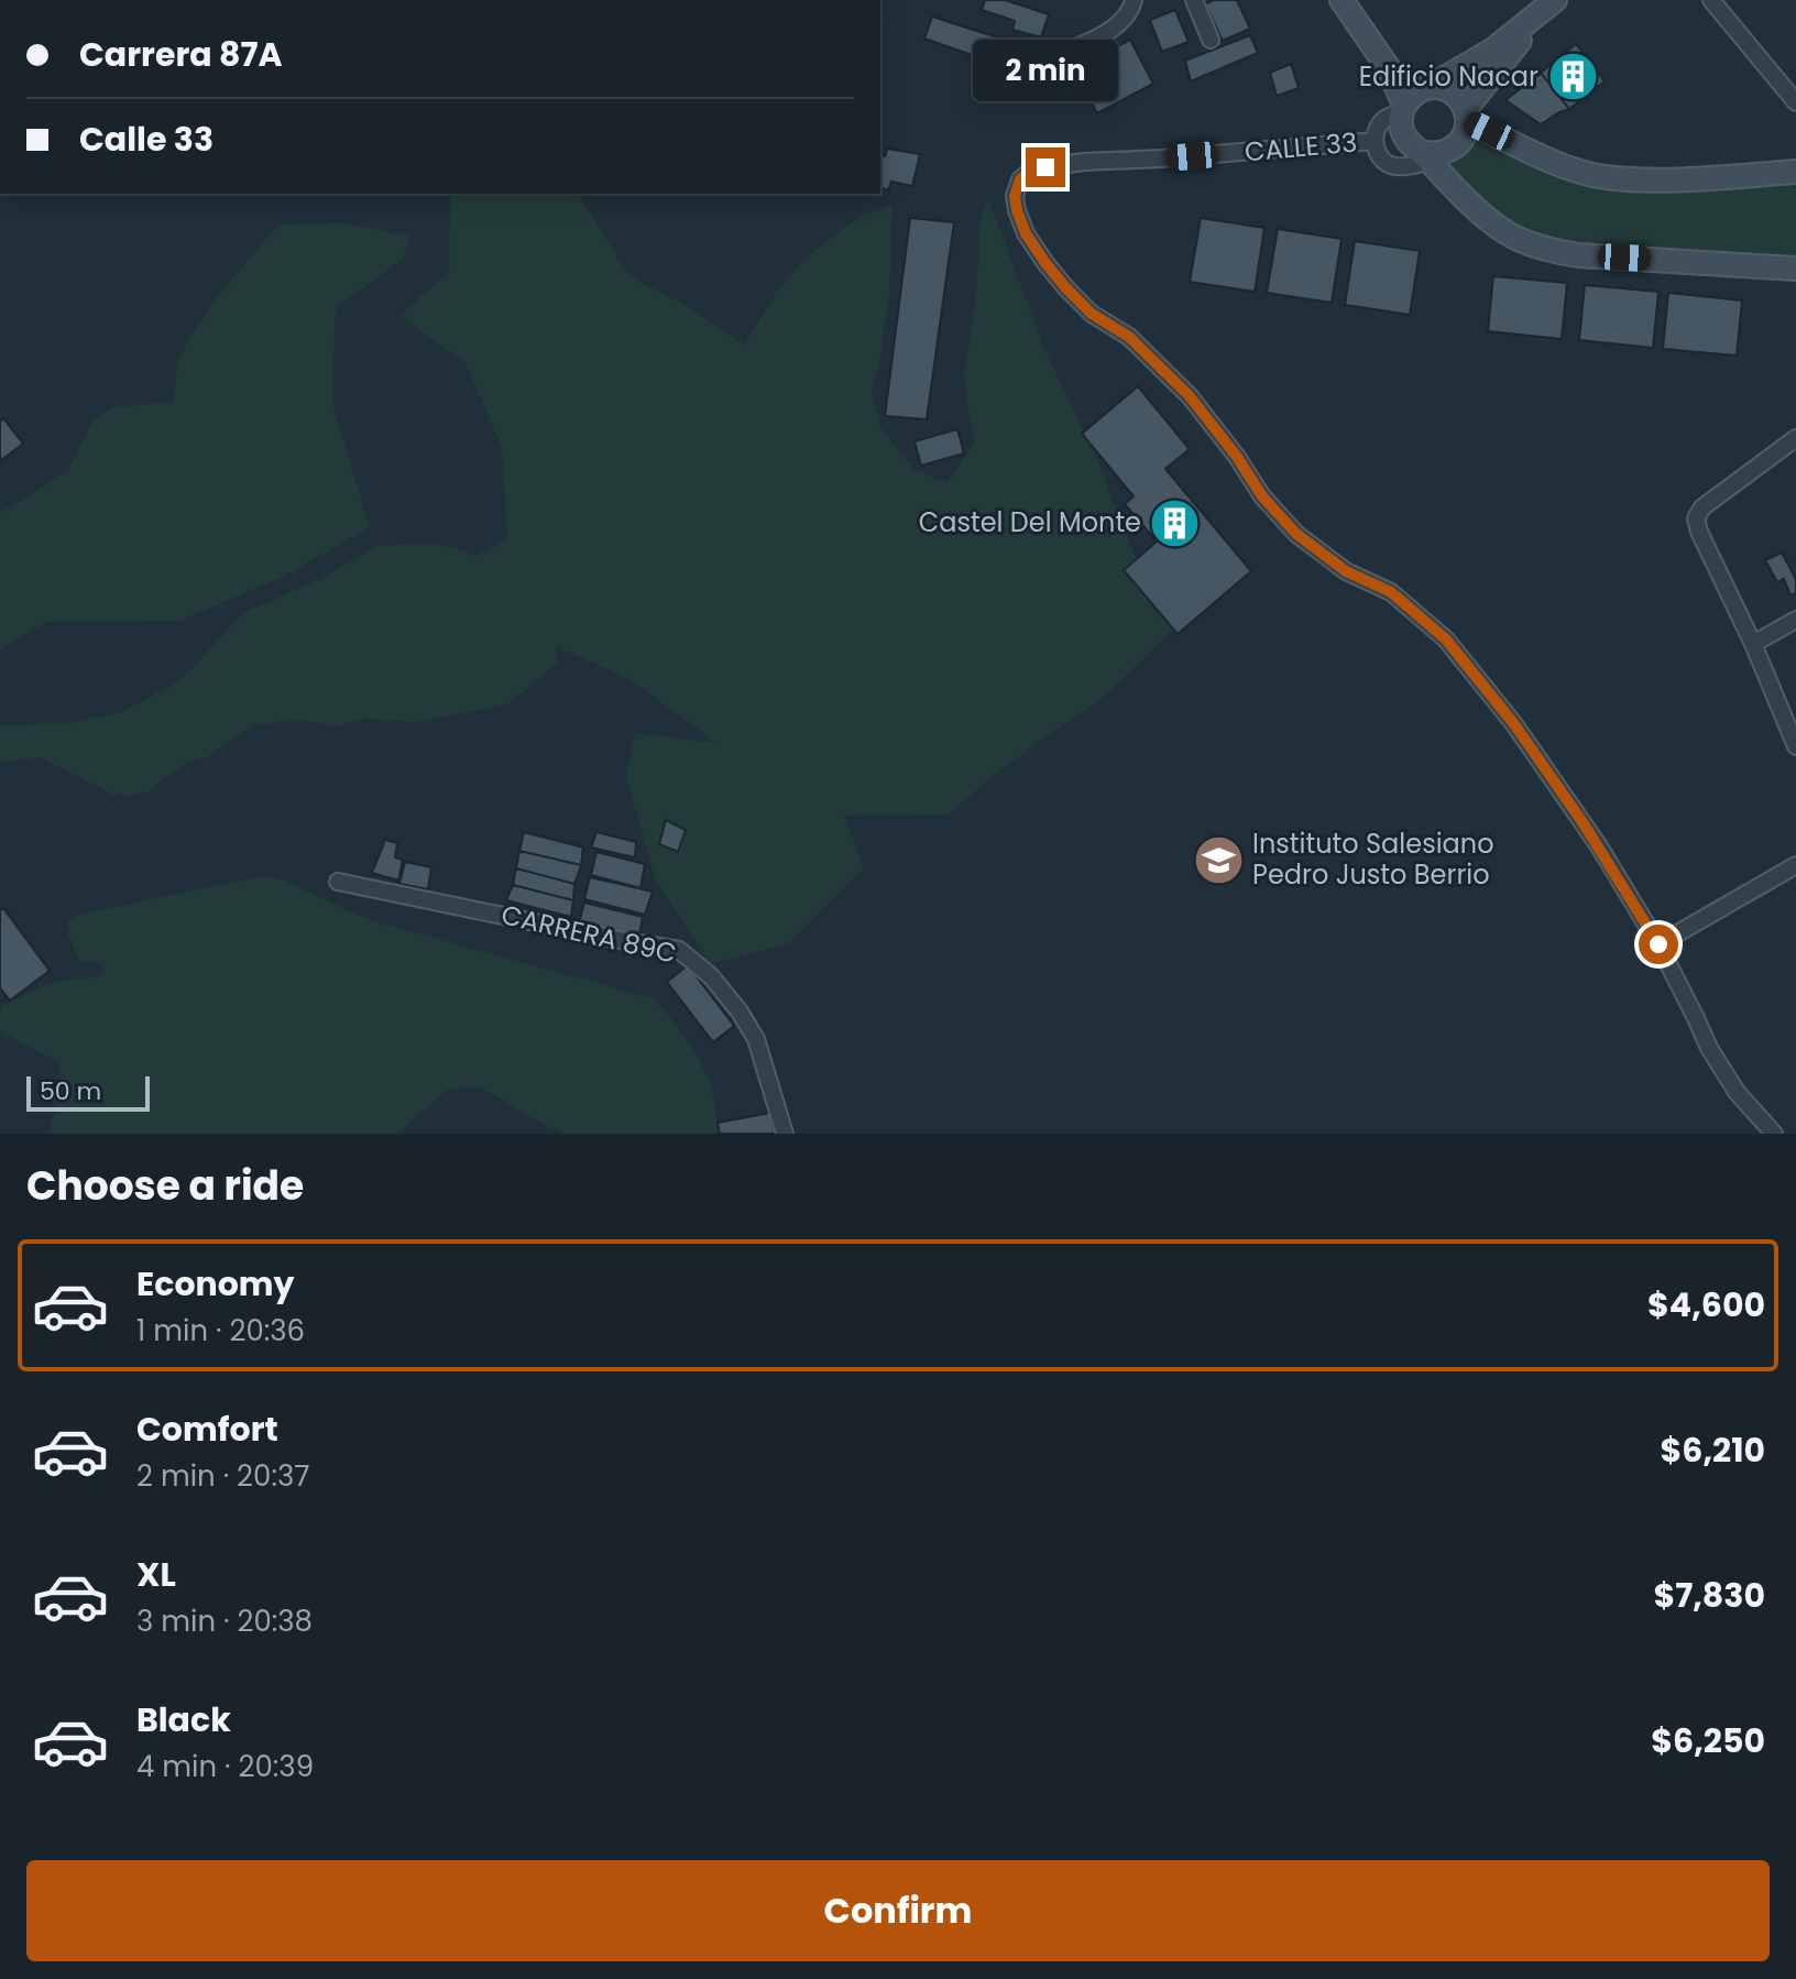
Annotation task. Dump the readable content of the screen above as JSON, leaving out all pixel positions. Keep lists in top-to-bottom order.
{
  "streets": {
    "street": ["CALLE 33", "CARRERA 89C"]
  },
  "places": {
    "building": ["Edificio Nacar", "Castel Del Monte"],
    "school or university": ["Instituto Salesiano Pedro Justo Berrio"]
  },
  "scale_bar": "50 m",
  "page": {
    "banner": ["Carrera 87A", "Calle 33"],
    "bubble": "2 min",
    "scale": "50 m",
    "heading": "Choose a ride",
    "list": [
      {
        "name": "Economy",
        "note": "1 min · 20:36",
        "value": "$4,600"
      },
      {
        "name": "Comfort",
        "note": "2 min · 20:37",
        "value": "$6,210"
      },
      {
        "name": "XL",
        "note": "3 min · 20:38",
        "value": "$7,830"
      },
      {
        "name": "Black",
        "note": "4 min · 20:39",
        "value": "$6,250"
      }
    ],
    "buttons": "Confirm"
  }
}
